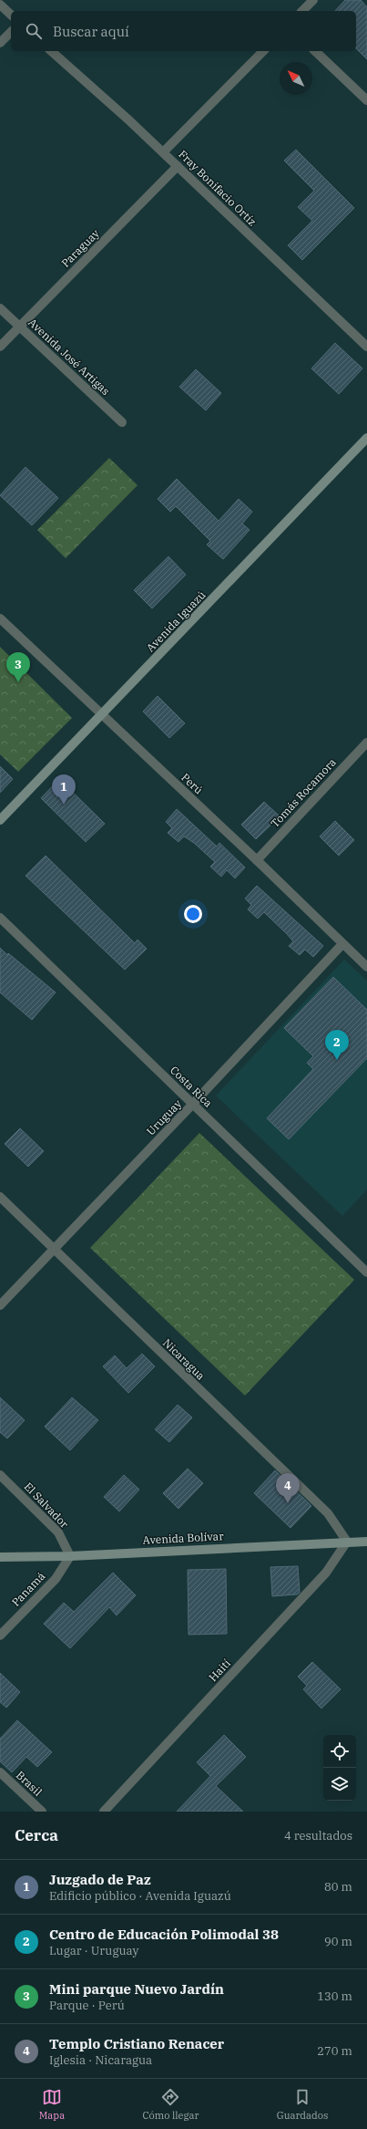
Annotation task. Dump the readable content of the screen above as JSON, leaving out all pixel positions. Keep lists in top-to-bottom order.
{
  "streets": {
    "main road": ["Avenida Iguazú", "Avenida Bolívar"],
    "street": [
      "Fray Bonifacio Ortíz",
      "Paraguay",
      "Avenida José Artigas",
      "Perú",
      "Tomás Rocamora",
      "Costa Rica",
      "Uruguay",
      "Nicaragua",
      "El Salvador",
      "Panamá",
      "Haití",
      "Brasil"
    ]
  },
  "crossings": [
    ["Fray Bonifacio Ortíz", "Paraguay"],
    ["Paraguay", "Avenida José Artigas"],
    ["Avenida Iguazú", "Perú"],
    ["Perú", "Tomás Rocamora"],
    ["Perú", "Uruguay"],
    ["Costa Rica", "Uruguay"],
    ["Uruguay", "Nicaragua"],
    ["Nicaragua", "Avenida Bolívar"],
    ["Nicaragua", "Haití"],
    ["El Salvador", "Avenida Bolívar"],
    ["El Salvador", "Panamá"],
    ["Avenida Bolívar", "Panamá"],
    ["Avenida Bolívar", "Haití"]
  ],
  "north": "top left",
  "page": {
    "search": "Buscar aquí",
    "pins": [
      "3",
      "1",
      "2",
      "4"
    ],
    "heading": ["Cerca", "4 resultados"],
    "list": [
      {
        "mark": "1",
        "name": "Juzgado de Paz",
        "note": "Edificio público · Avenida Iguazú",
        "value": "80 m"
      },
      {
        "mark": "2",
        "name": "Centro de Educación Polimodal 38",
        "note": "Lugar · Uruguay",
        "value": "90 m"
      },
      {
        "mark": "3",
        "name": "Mini parque Nuevo Jardín",
        "note": "Parque · Perú",
        "value": "130 m"
      },
      {
        "mark": "4",
        "name": "Templo Cristiano Renacer",
        "note": "Iglesia · Nicaragua",
        "value": "270 m"
      }
    ],
    "nav": ["Mapa", "Cómo llegar", "Guardados"]
  }
}
